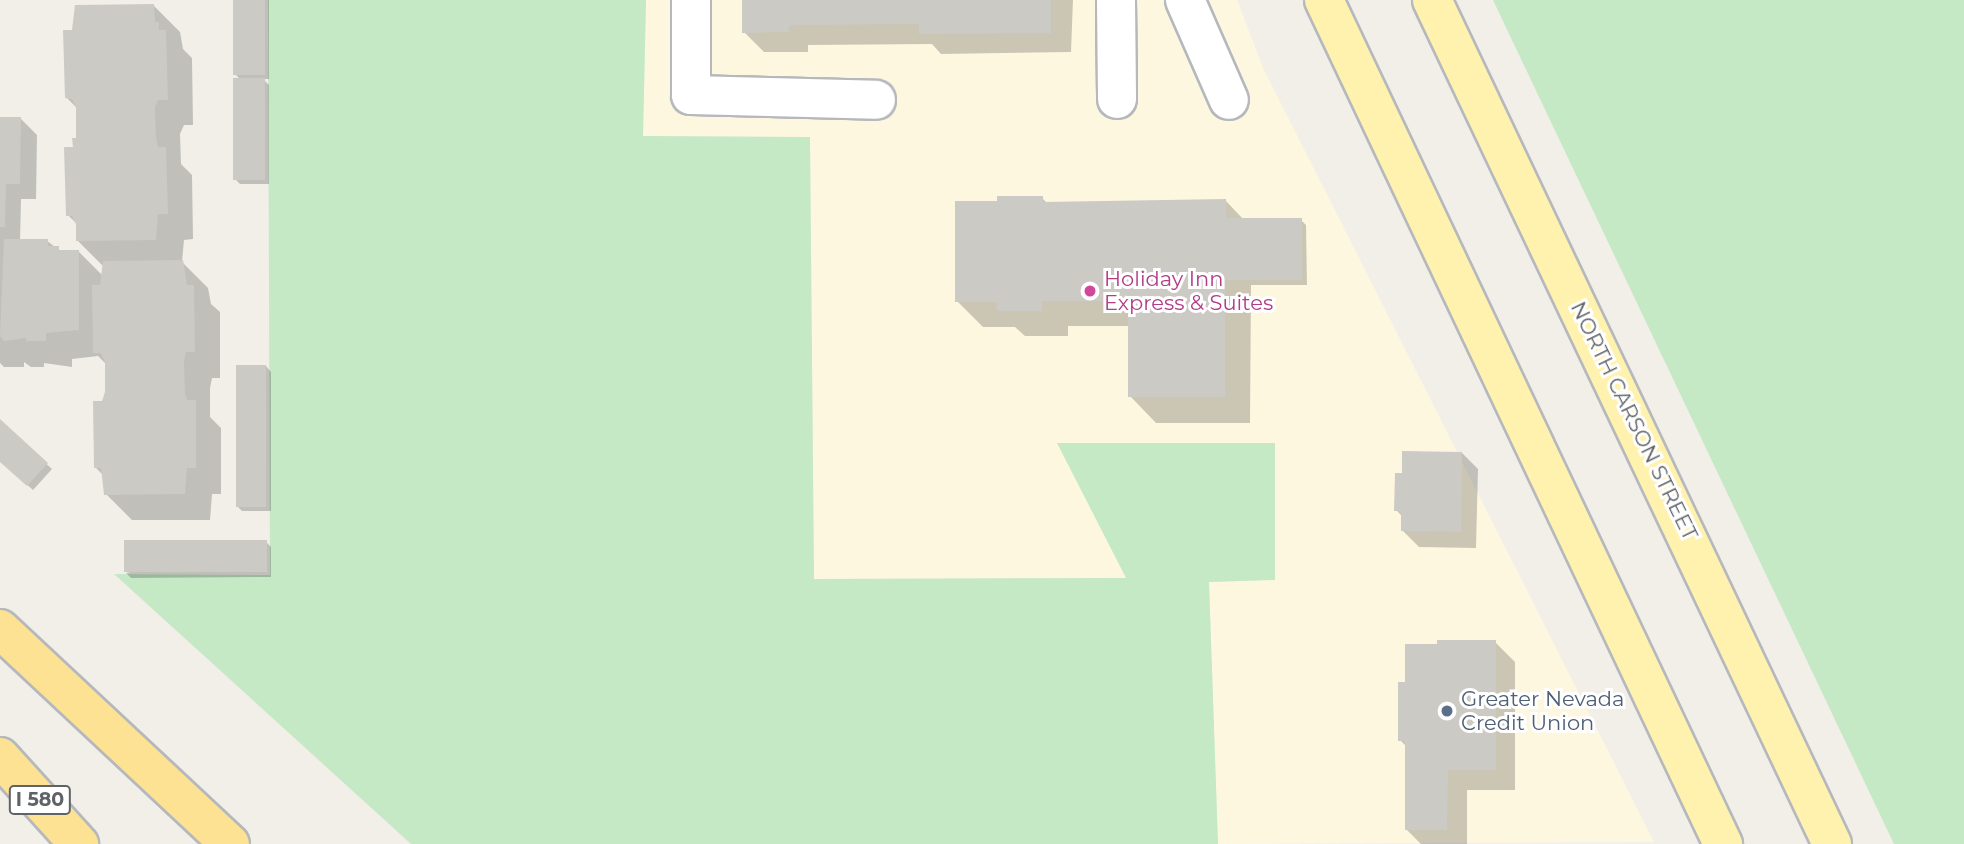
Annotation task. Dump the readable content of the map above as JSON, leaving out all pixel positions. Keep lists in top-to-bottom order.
{
  "streets": {
    "highway": ["I 580"],
    "main road": ["NORTH CARSON STREET"]
  },
  "places": ["Holiday Inn Express & Suites", "Greater Nevada Credit Union"]
}
